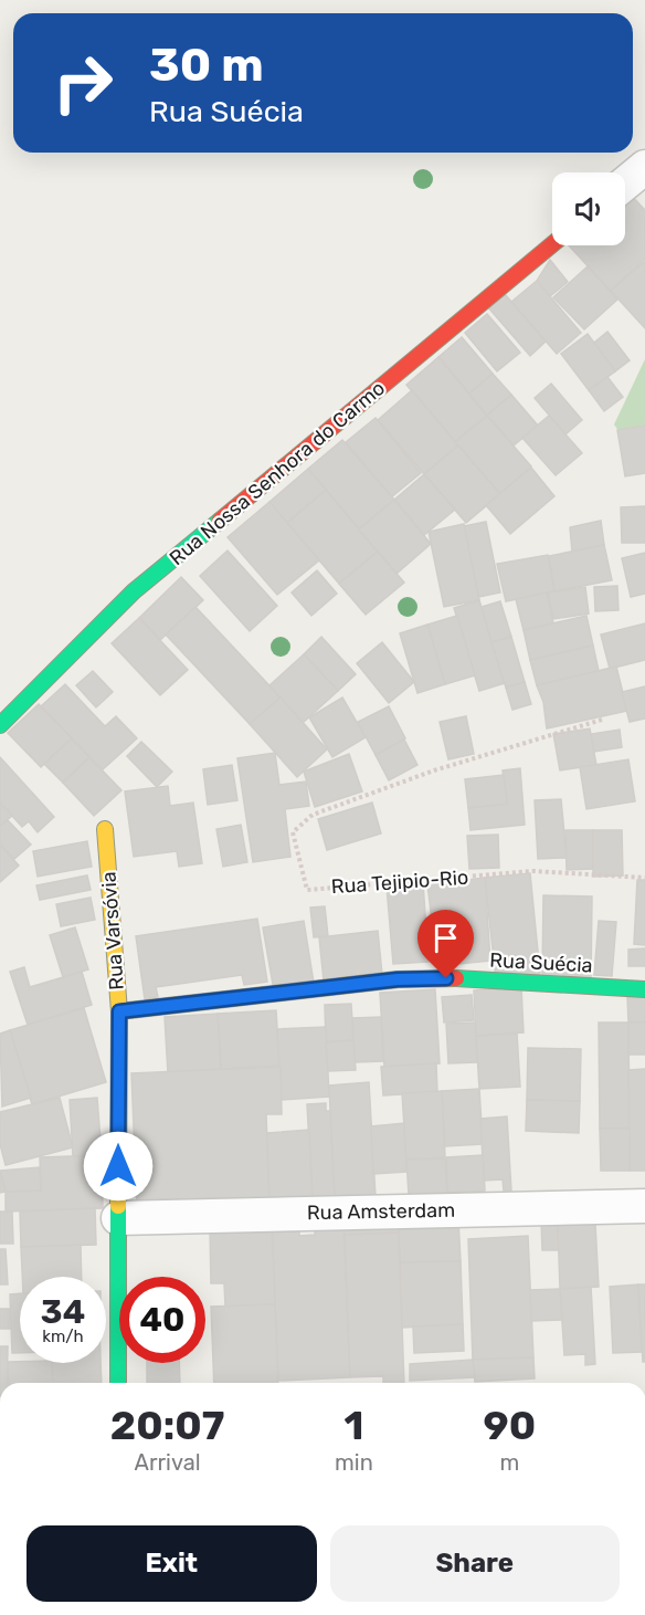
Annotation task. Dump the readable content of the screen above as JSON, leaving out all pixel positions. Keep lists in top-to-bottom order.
{
  "streets": {
    "street": [
      "Rua Nossa Senhora do Carmo",
      "Rua Varsóvia",
      "Rua Suécia",
      "Rua Amsterdam"
    ],
    "path": ["Rua Tejipio-Rio"]
  },
  "crossings": [
    ["Rua Varsóvia", "Rua Suécia"],
    ["Rua Varsóvia", "Rua Amsterdam"]
  ],
  "page": {
    "turn": ["30 m", "Rua Suécia"],
    "speed": "34 km/h",
    "limit": "40",
    "eta": [
      "20:07",
      "Arrival",
      "1",
      "min",
      "90",
      "m"
    ],
    "buttons": ["Exit", "Share"]
  }
}
